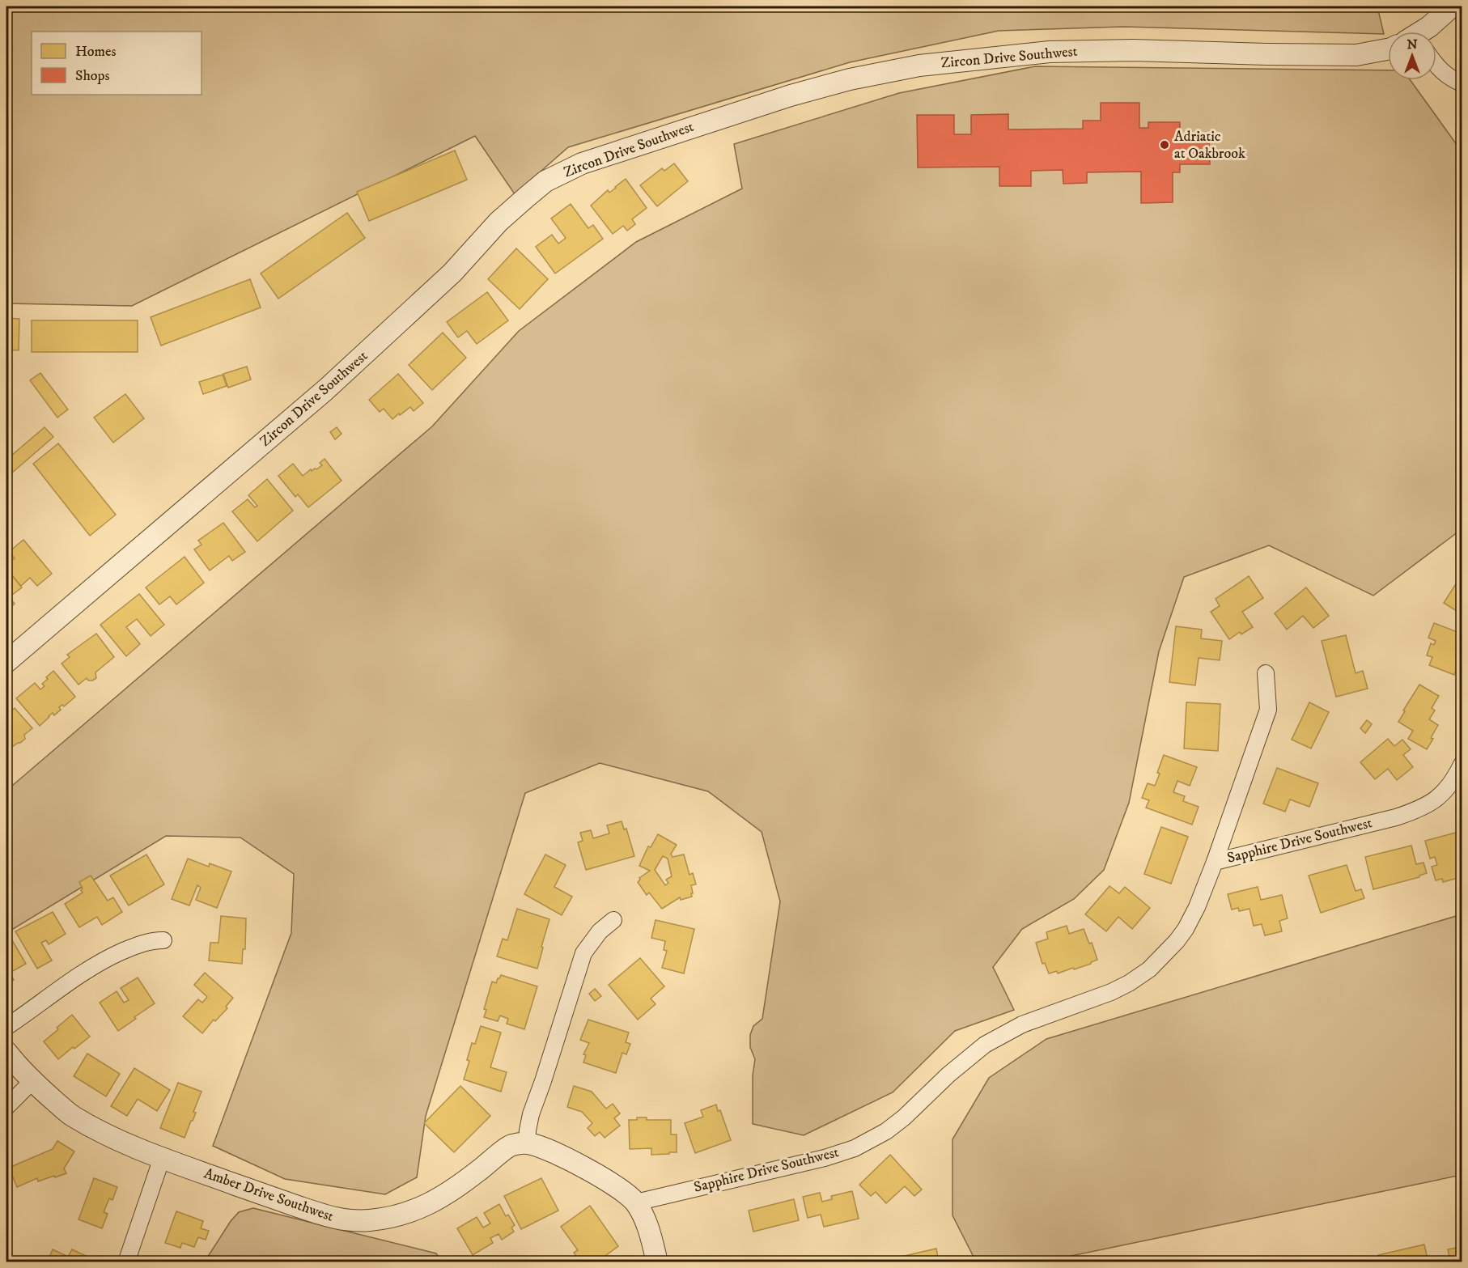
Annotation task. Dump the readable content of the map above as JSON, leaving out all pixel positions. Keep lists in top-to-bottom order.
{
  "streets": {
    "street": ["Zircon Drive Southwest", "Sapphire Drive Southwest", "Amber Drive Southwest"]
  },
  "places": ["Adriatic at Oakbrook"],
  "legend": ["Homes", "Shops"],
  "north": "top"
}
